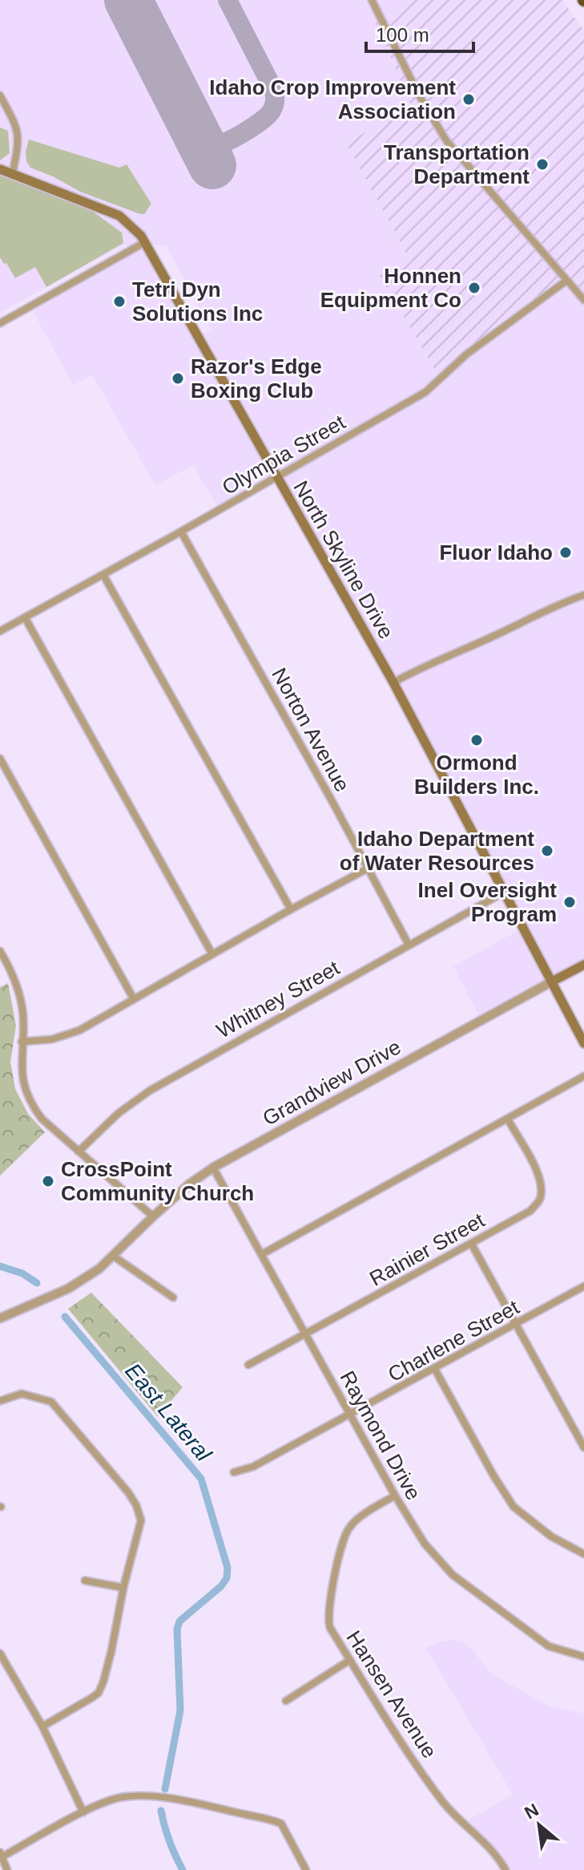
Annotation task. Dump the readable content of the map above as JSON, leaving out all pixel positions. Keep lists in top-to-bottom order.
{
  "streets": {
    "main road": ["North Skyline Drive", "Grandview Drive"],
    "street": [
      "Olympia Street",
      "Norton Avenue",
      "Whitney Street",
      "Rainier Street",
      "Charlene Street",
      "Raymond Drive",
      "Hansen Avenue"
    ]
  },
  "crossings": [
    ["Olympia Street", "North Skyline Drive"],
    ["Olympia Street", "Norton Avenue"],
    ["North Skyline Drive", "Whitney Street"],
    ["North Skyline Drive", "Grandview Drive"],
    ["Norton Avenue", "Whitney Street"],
    ["Grandview Drive", "Raymond Drive"],
    ["Rainier Street", "Raymond Drive"],
    ["Charlene Street", "Raymond Drive"],
    ["Raymond Drive", "Hansen Avenue"]
  ],
  "water": ["East Lateral"],
  "places": [
    "Idaho Crop Improvement Association",
    "Transportation Department",
    "Honnen Equipment Co",
    "Tetri Dyn Solutions Inc",
    "Razor's Edge Boxing Club",
    "Fluor Idaho",
    "Ormond Builders Inc.",
    "Idaho Department of Water Resources",
    "Inel Oversight Program",
    "CrossPoint Community Church"
  ],
  "scale_bar": "100 m",
  "north": "top left"
}
